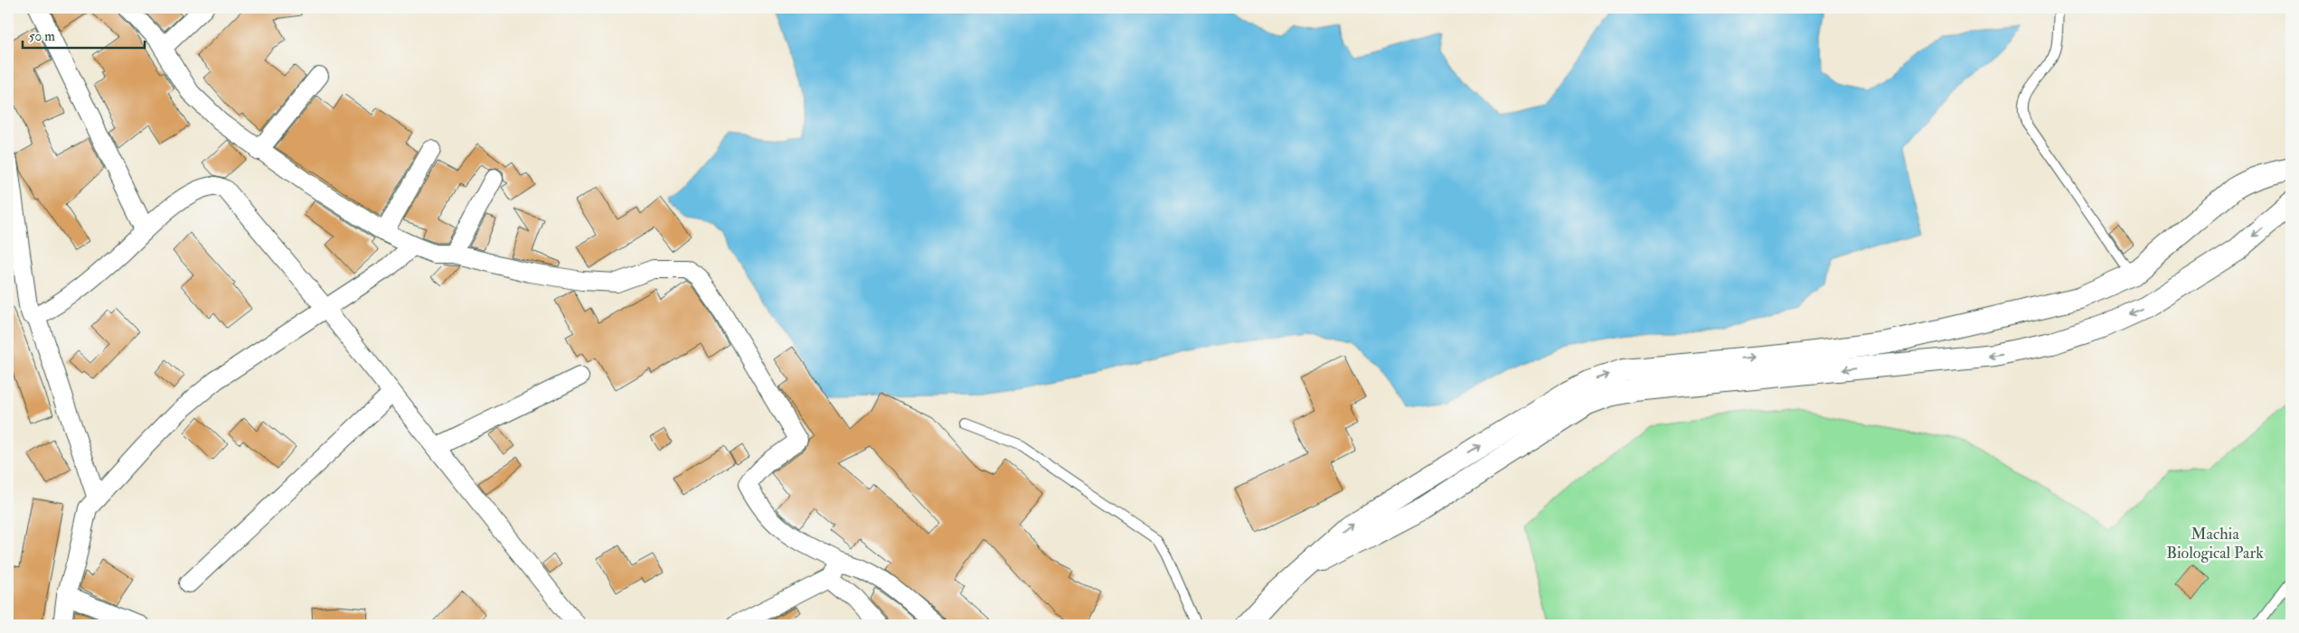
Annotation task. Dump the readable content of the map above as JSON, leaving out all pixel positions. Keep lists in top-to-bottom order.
{
  "parks": ["Machia Biological Park"],
  "scale_bar": "50 m"
}
